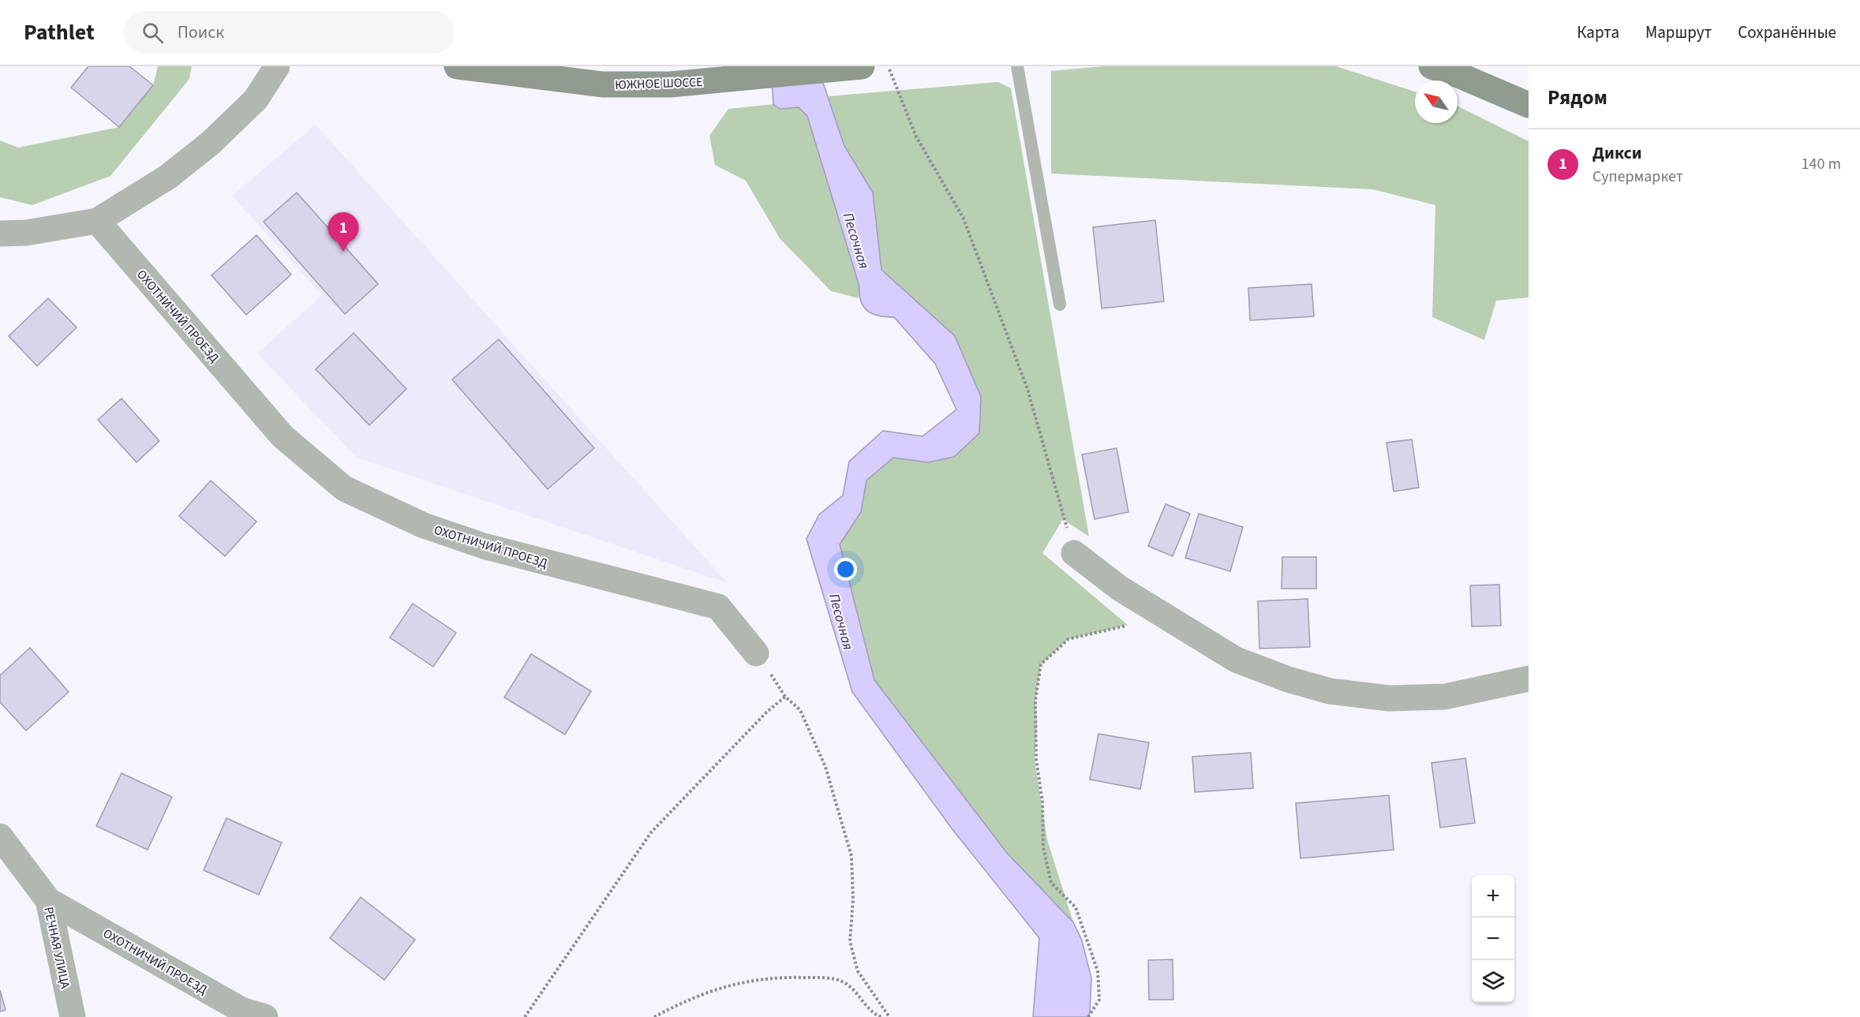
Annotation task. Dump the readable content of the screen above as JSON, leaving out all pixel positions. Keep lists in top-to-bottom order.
{
  "streets": {
    "main road": ["ЮЖНОЕ ШОССЕ"],
    "street": ["ОХОТНИЧИЙ ПРОЕЗД", "РЕЧНАЯ УЛИЦА"]
  },
  "crossings": [
    ["ОХОТНИЧИЙ ПРОЕЗД", "РЕЧНАЯ УЛИЦА"]
  ],
  "water": ["Песочная"],
  "north": "top left",
  "page": {
    "header": "Pathlet",
    "search": "Поиск",
    "nav": ["Карта", "Маршрут", "Сохранённые"],
    "heading": "Рядом",
    "list": [
      {
        "mark": "1",
        "name": "Дикси",
        "note": "Супермаркет",
        "value": "140 m"
      }
    ],
    "pins": "1",
    "map_buttons": ["+", "−"]
  }
}
